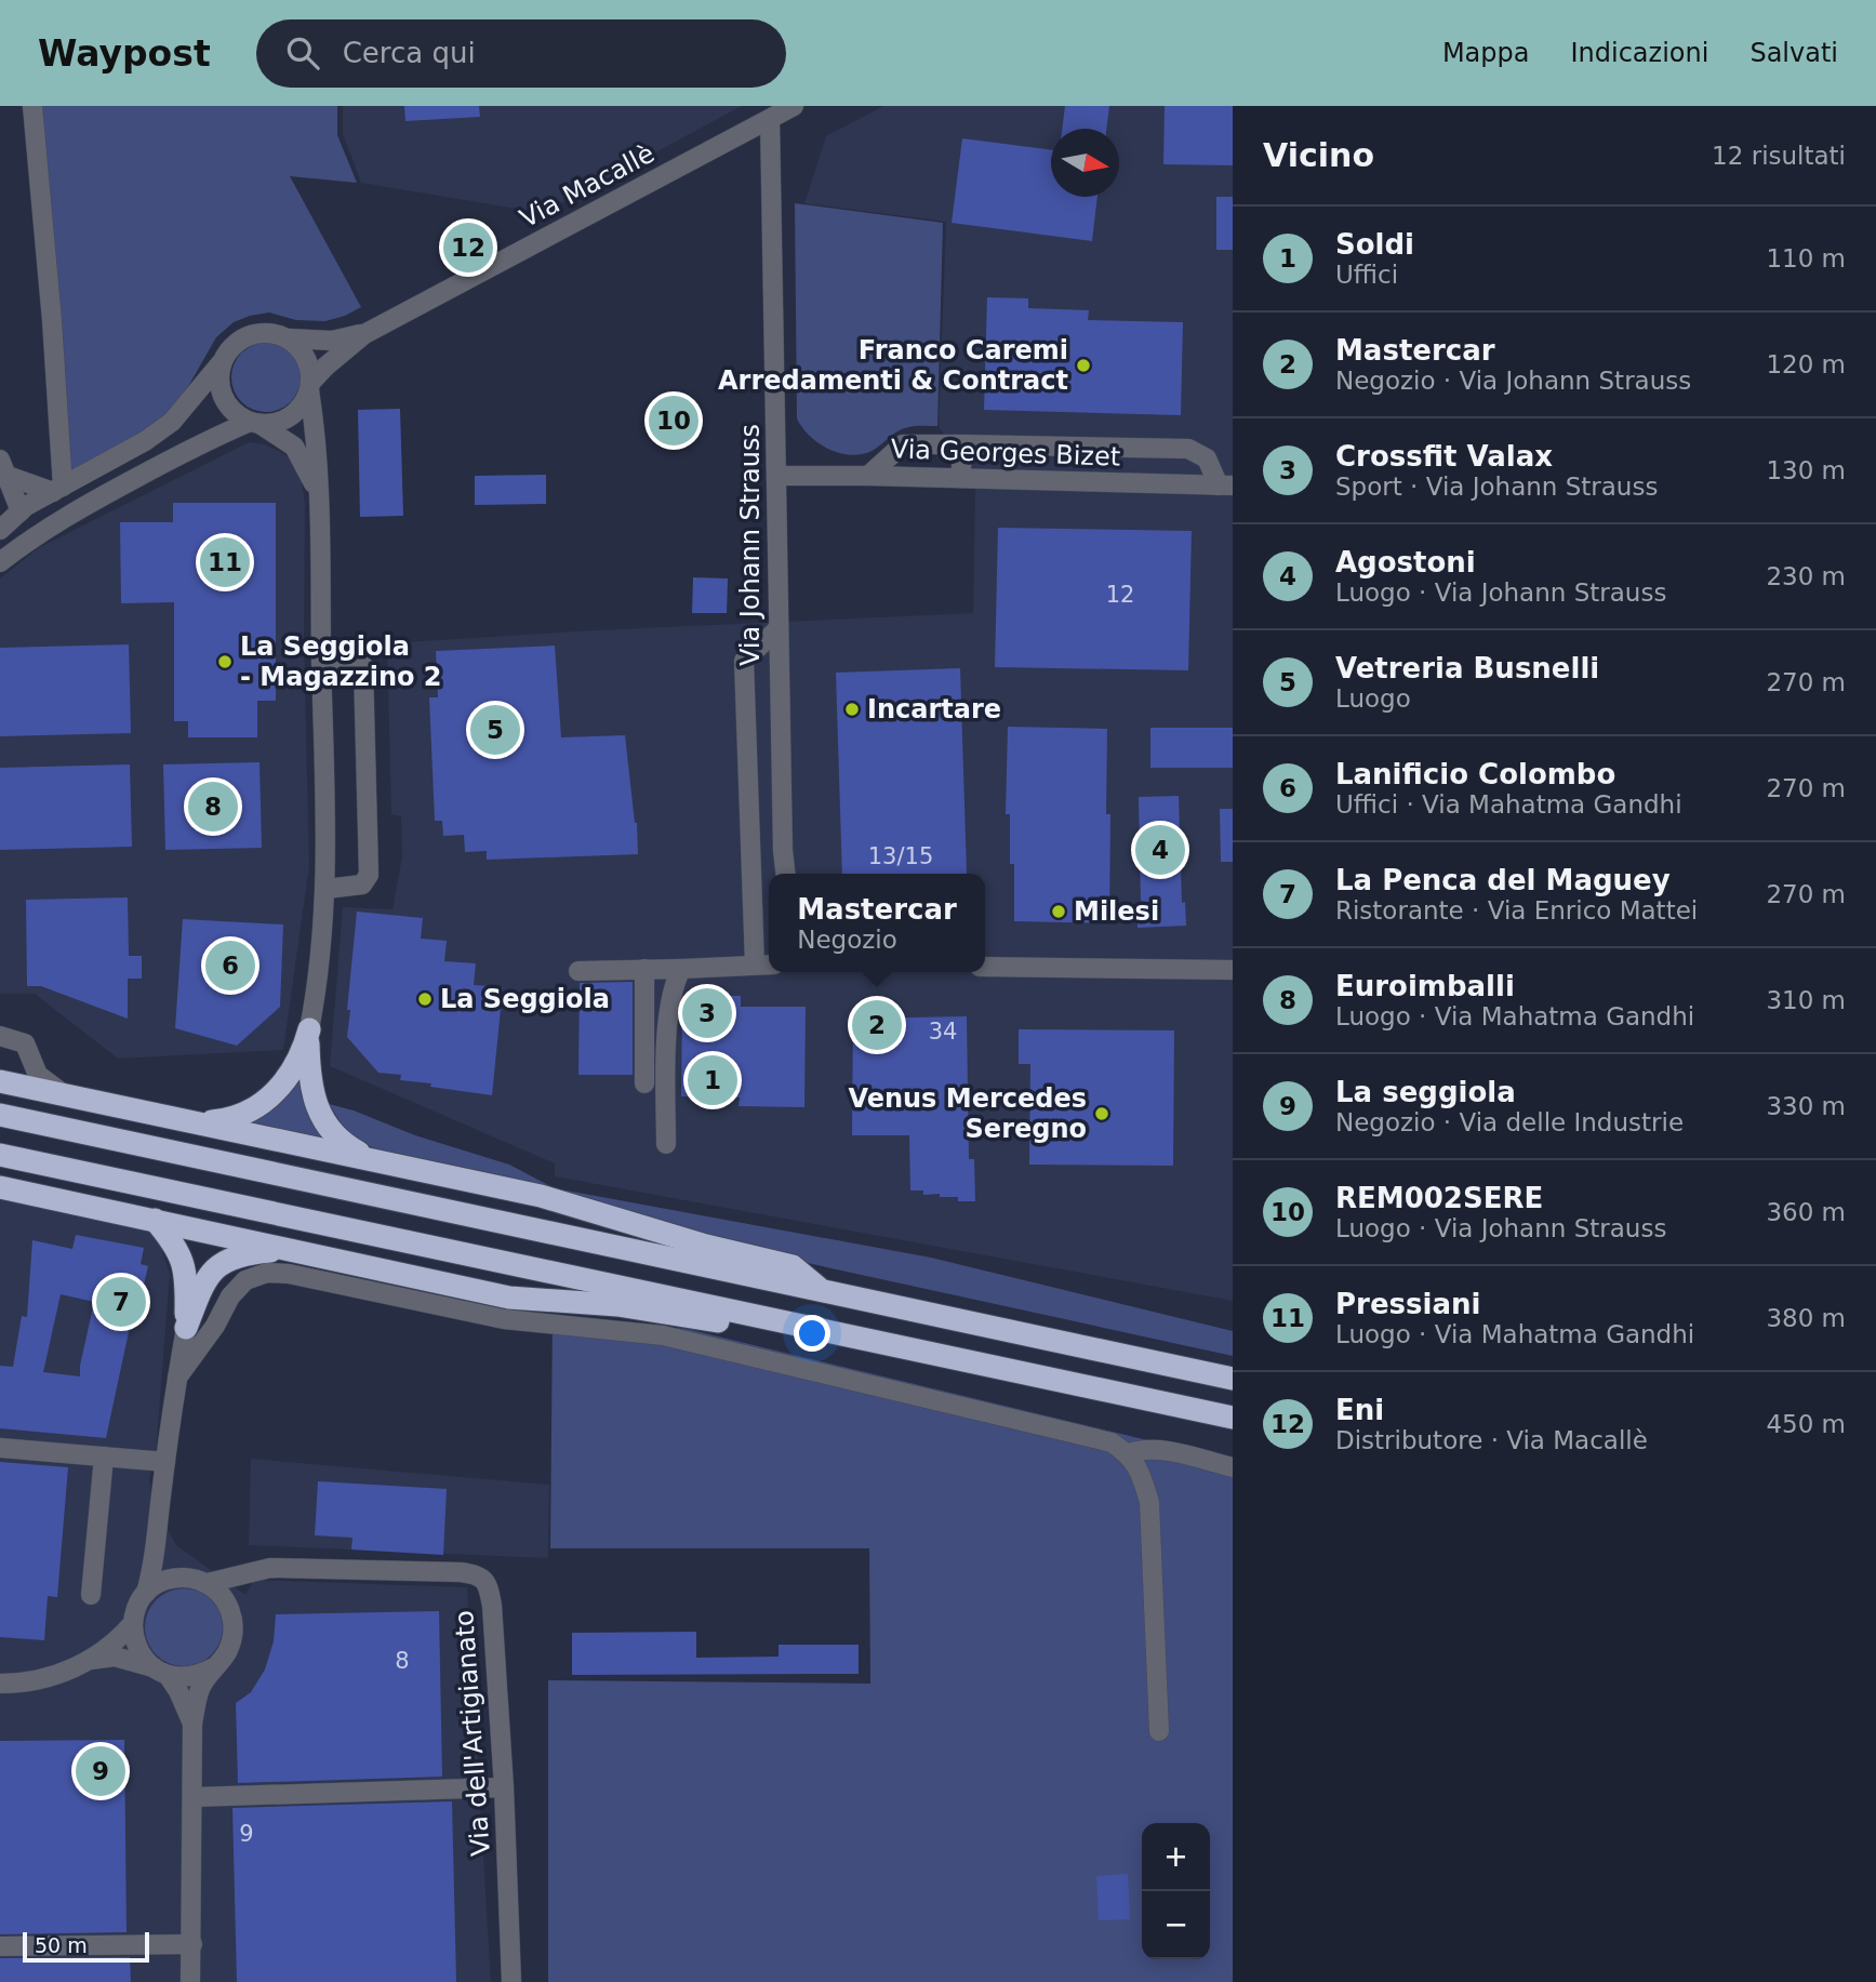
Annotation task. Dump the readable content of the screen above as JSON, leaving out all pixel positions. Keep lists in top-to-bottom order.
{
  "streets": {
    "street": [
      "Via Macallè",
      "Via Georges Bizet",
      "Via Johann Strauss",
      "Via dell'Artigianato"
    ]
  },
  "crossings": [
    ["Via Macallè", "Via Johann Strauss"],
    ["Via Georges Bizet", "Via Johann Strauss"]
  ],
  "places": [
    "Franco Caremi Arredamenti & Contract",
    "La Seggiola - Magazzino 2",
    "Incartare",
    "Milesi",
    "La Seggiola",
    "Venus Mercedes Seregno"
  ],
  "house_numbers": [
    "12",
    "13/15",
    "34",
    "8",
    "9"
  ],
  "scale_bar": "50 m",
  "north": "right",
  "page": {
    "header": "Waypost",
    "search": "Cerca qui",
    "nav": ["Mappa", "Indicazioni", "Salvati"],
    "heading": ["Vicino", "12 risultati"],
    "list": [
      {
        "mark": "1",
        "name": "Soldi",
        "note": "Uffici",
        "value": "110 m"
      },
      {
        "mark": "2",
        "name": "Mastercar",
        "note": "Negozio · Via Johann Strauss",
        "value": "120 m"
      },
      {
        "mark": "3",
        "name": "Crossfit Valax",
        "note": "Sport · Via Johann Strauss",
        "value": "130 m"
      },
      {
        "mark": "4",
        "name": "Agostoni",
        "note": "Luogo · Via Johann Strauss",
        "value": "230 m"
      },
      {
        "mark": "5",
        "name": "Vetreria Busnelli",
        "note": "Luogo",
        "value": "270 m"
      },
      {
        "mark": "6",
        "name": "Lanificio Colombo",
        "note": "Uffici · Via Mahatma Gandhi",
        "value": "270 m"
      },
      {
        "mark": "7",
        "name": "La Penca del Maguey",
        "note": "Ristorante · Via Enrico Mattei",
        "value": "270 m"
      },
      {
        "mark": "8",
        "name": "Euroimballi",
        "note": "Luogo · Via Mahatma Gandhi",
        "value": "310 m"
      },
      {
        "mark": "9",
        "name": "La seggiola",
        "note": "Negozio · Via delle Industrie",
        "value": "330 m"
      },
      {
        "mark": "10",
        "name": "REM002SERE",
        "note": "Luogo · Via Johann Strauss",
        "value": "360 m"
      },
      {
        "mark": "11",
        "name": "Pressiani",
        "note": "Luogo · Via Mahatma Gandhi",
        "value": "380 m"
      },
      {
        "mark": "12",
        "name": "Eni",
        "note": "Distributore · Via Macallè",
        "value": "450 m"
      }
    ],
    "pins": [
      "12",
      "10",
      "11",
      "5",
      "8",
      "4",
      "6",
      "3",
      "2",
      "1",
      "7",
      "9"
    ],
    "popup": ["Mastercar", "Negozio"],
    "map_buttons": ["+", "−"],
    "scale": "50 m"
  }
}
